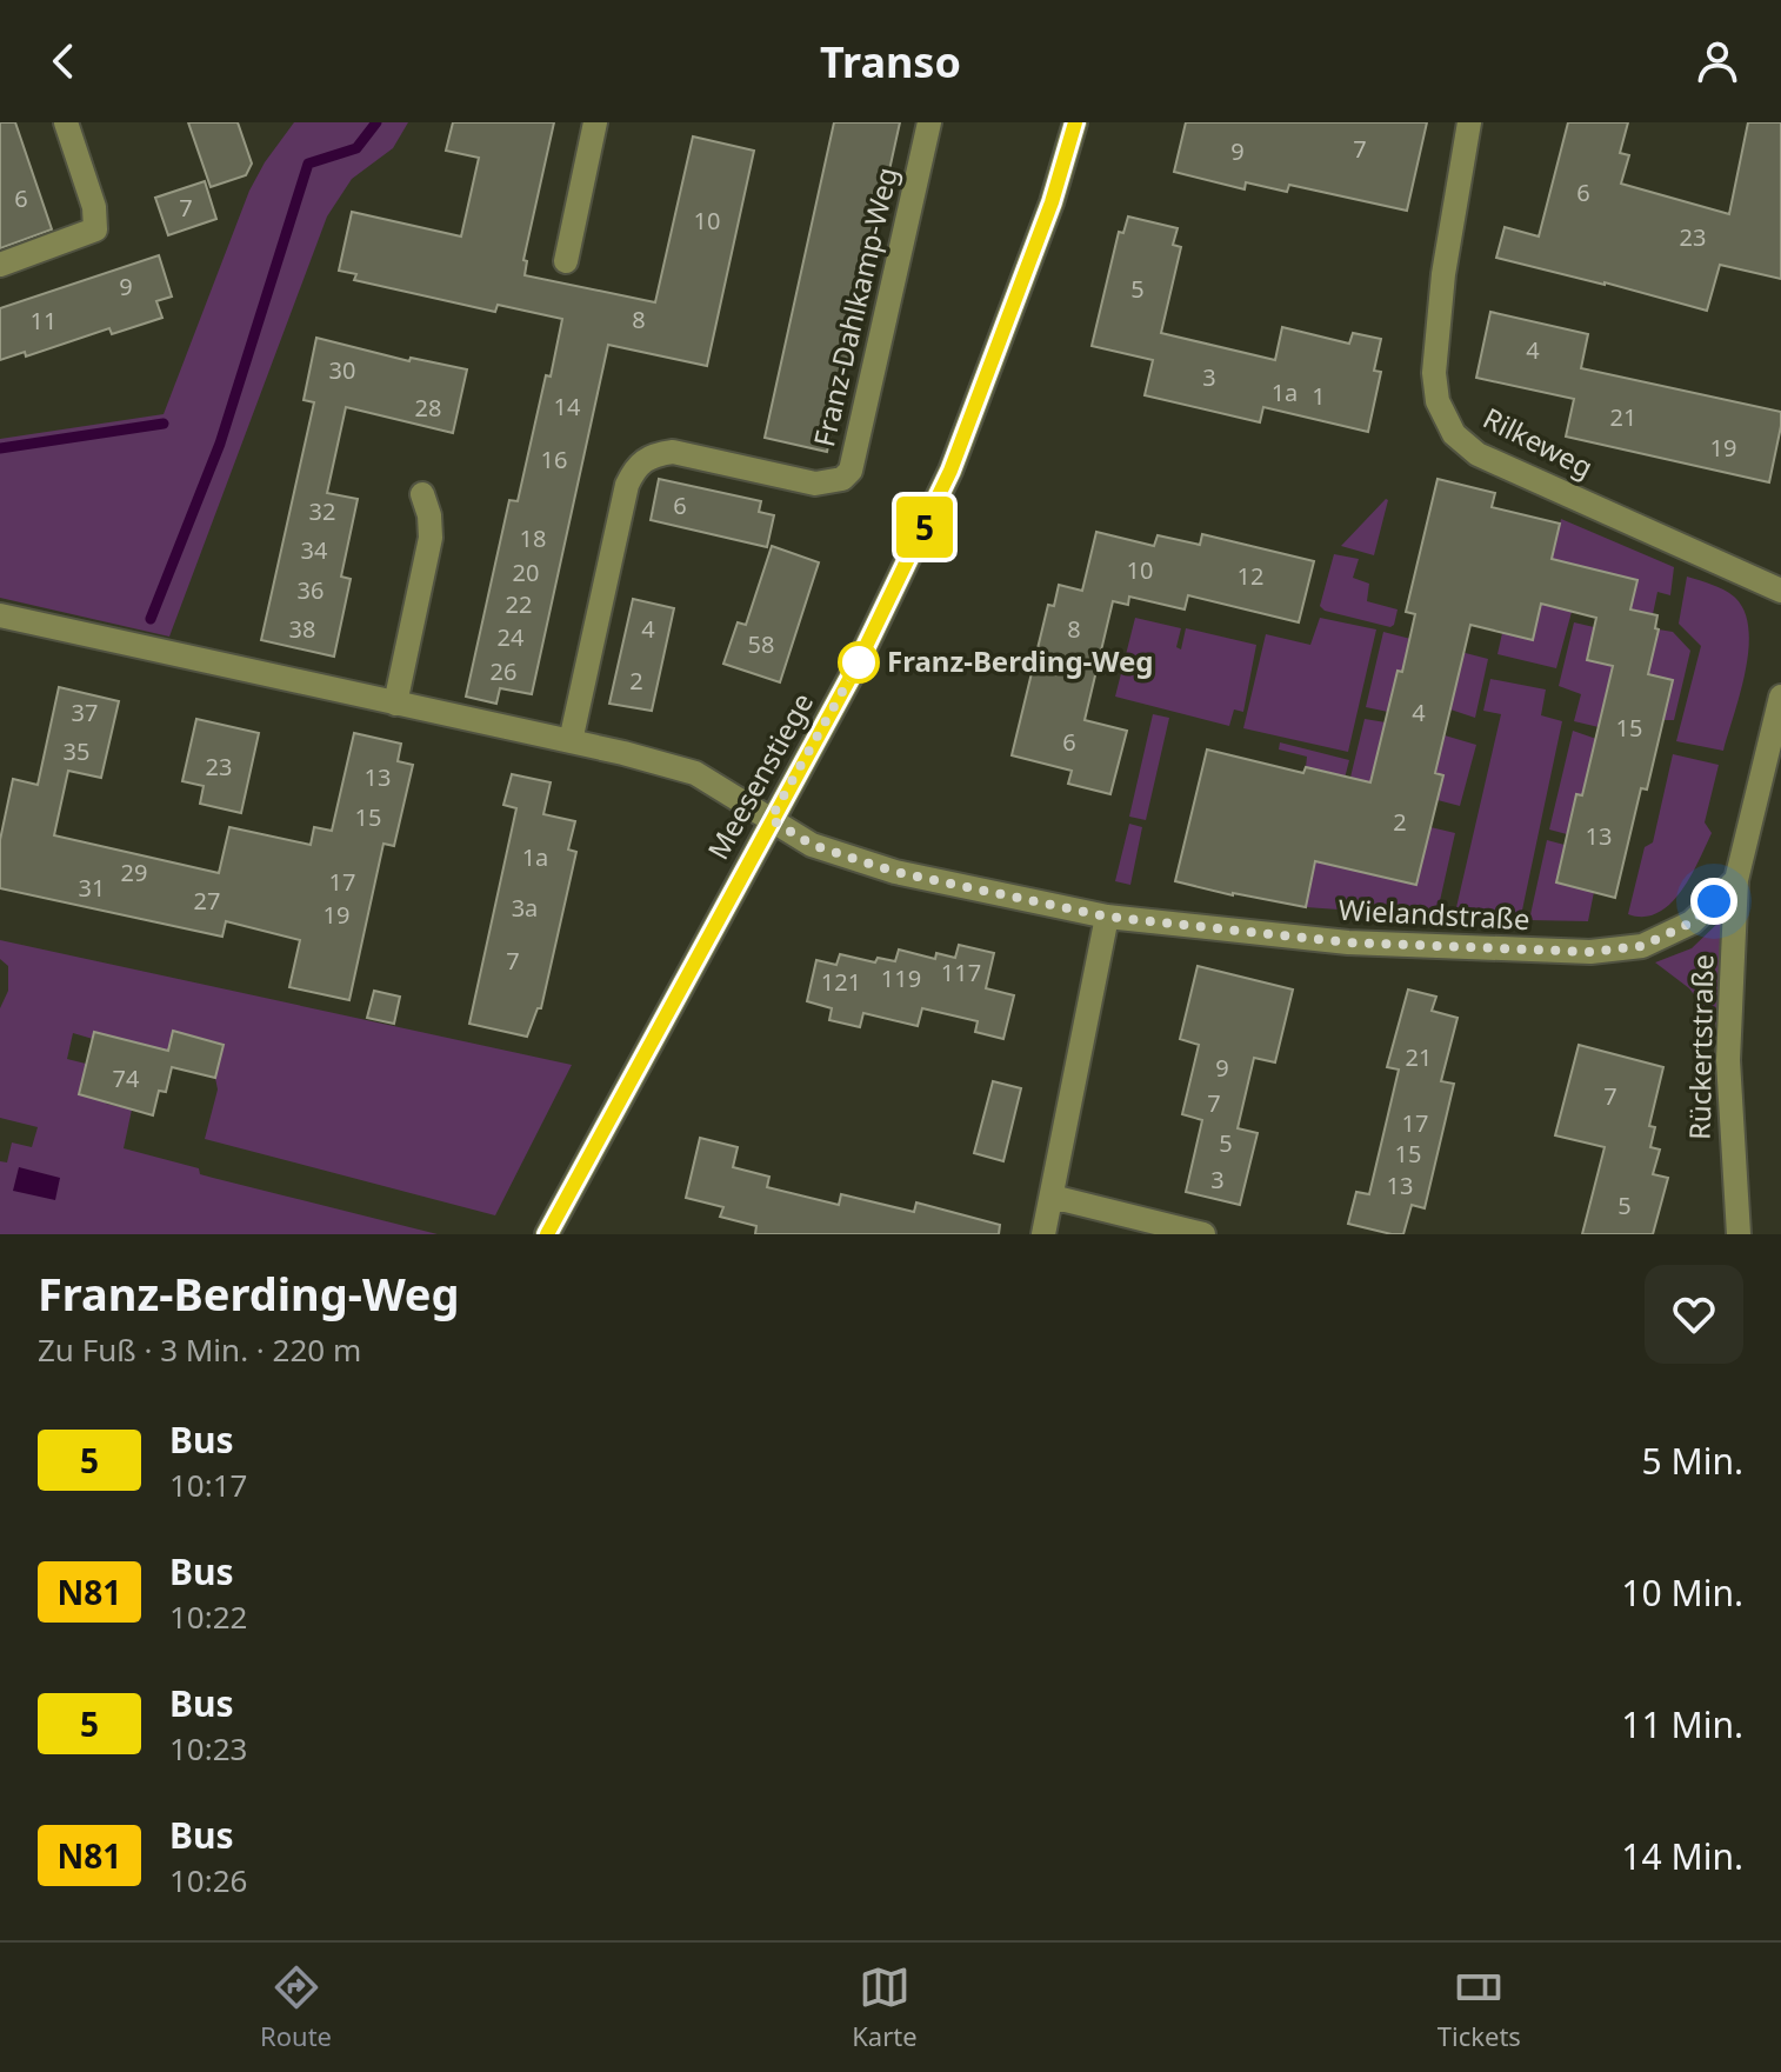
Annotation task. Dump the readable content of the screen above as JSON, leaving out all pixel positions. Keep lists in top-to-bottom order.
{
  "streets": {
    "street": [
      "Franz-Dahlkamp-Weg",
      "Rilkeweg",
      "Meesenstiege",
      "Wielandstraße",
      "Rückertstraße"
    ]
  },
  "crossings": [
    ["Meesenstiege", "Wielandstraße"],
    ["Wielandstraße", "Rückertstraße"]
  ],
  "places": ["Franz-Berding-Weg"],
  "lines": ["bus line 5"],
  "house_numbers": [
    "7",
    "9",
    "6",
    "6",
    "7",
    "10",
    "23",
    "9",
    "5",
    "8",
    "11",
    "4",
    "30",
    "3",
    "1a",
    "1",
    "14",
    "28",
    "21",
    "19",
    "16",
    "6",
    "32",
    "18",
    "34",
    "10",
    "20",
    "12",
    "36",
    "22",
    "38",
    "4",
    "8",
    "24",
    "58",
    "26",
    "2",
    "37",
    "4",
    "15",
    "6",
    "35",
    "23",
    "13",
    "15",
    "2",
    "13",
    "1a",
    "29",
    "17",
    "31",
    "27",
    "3a",
    "19",
    "7",
    "117",
    "119",
    "121",
    "21",
    "9",
    "74",
    "7",
    "7",
    "17",
    "5",
    "15",
    "3",
    "13",
    "5"
  ],
  "page": {
    "header": "Transo",
    "on_map": "5",
    "heading": ["Franz-Berding-Weg", "Zu Fuß · 3 Min. · 220 m"],
    "list": [
      {
        "mark": "5",
        "name": "Bus",
        "note": "10:17",
        "value": "5 Min."
      },
      {
        "mark": "N81",
        "name": "Bus",
        "note": "10:22",
        "value": "10 Min."
      },
      {
        "mark": "5",
        "name": "Bus",
        "note": "10:23",
        "value": "11 Min."
      },
      {
        "mark": "N81",
        "name": "Bus",
        "note": "10:26",
        "value": "14 Min."
      }
    ],
    "tabs": ["Route", "Karte", "Tickets"]
  }
}
